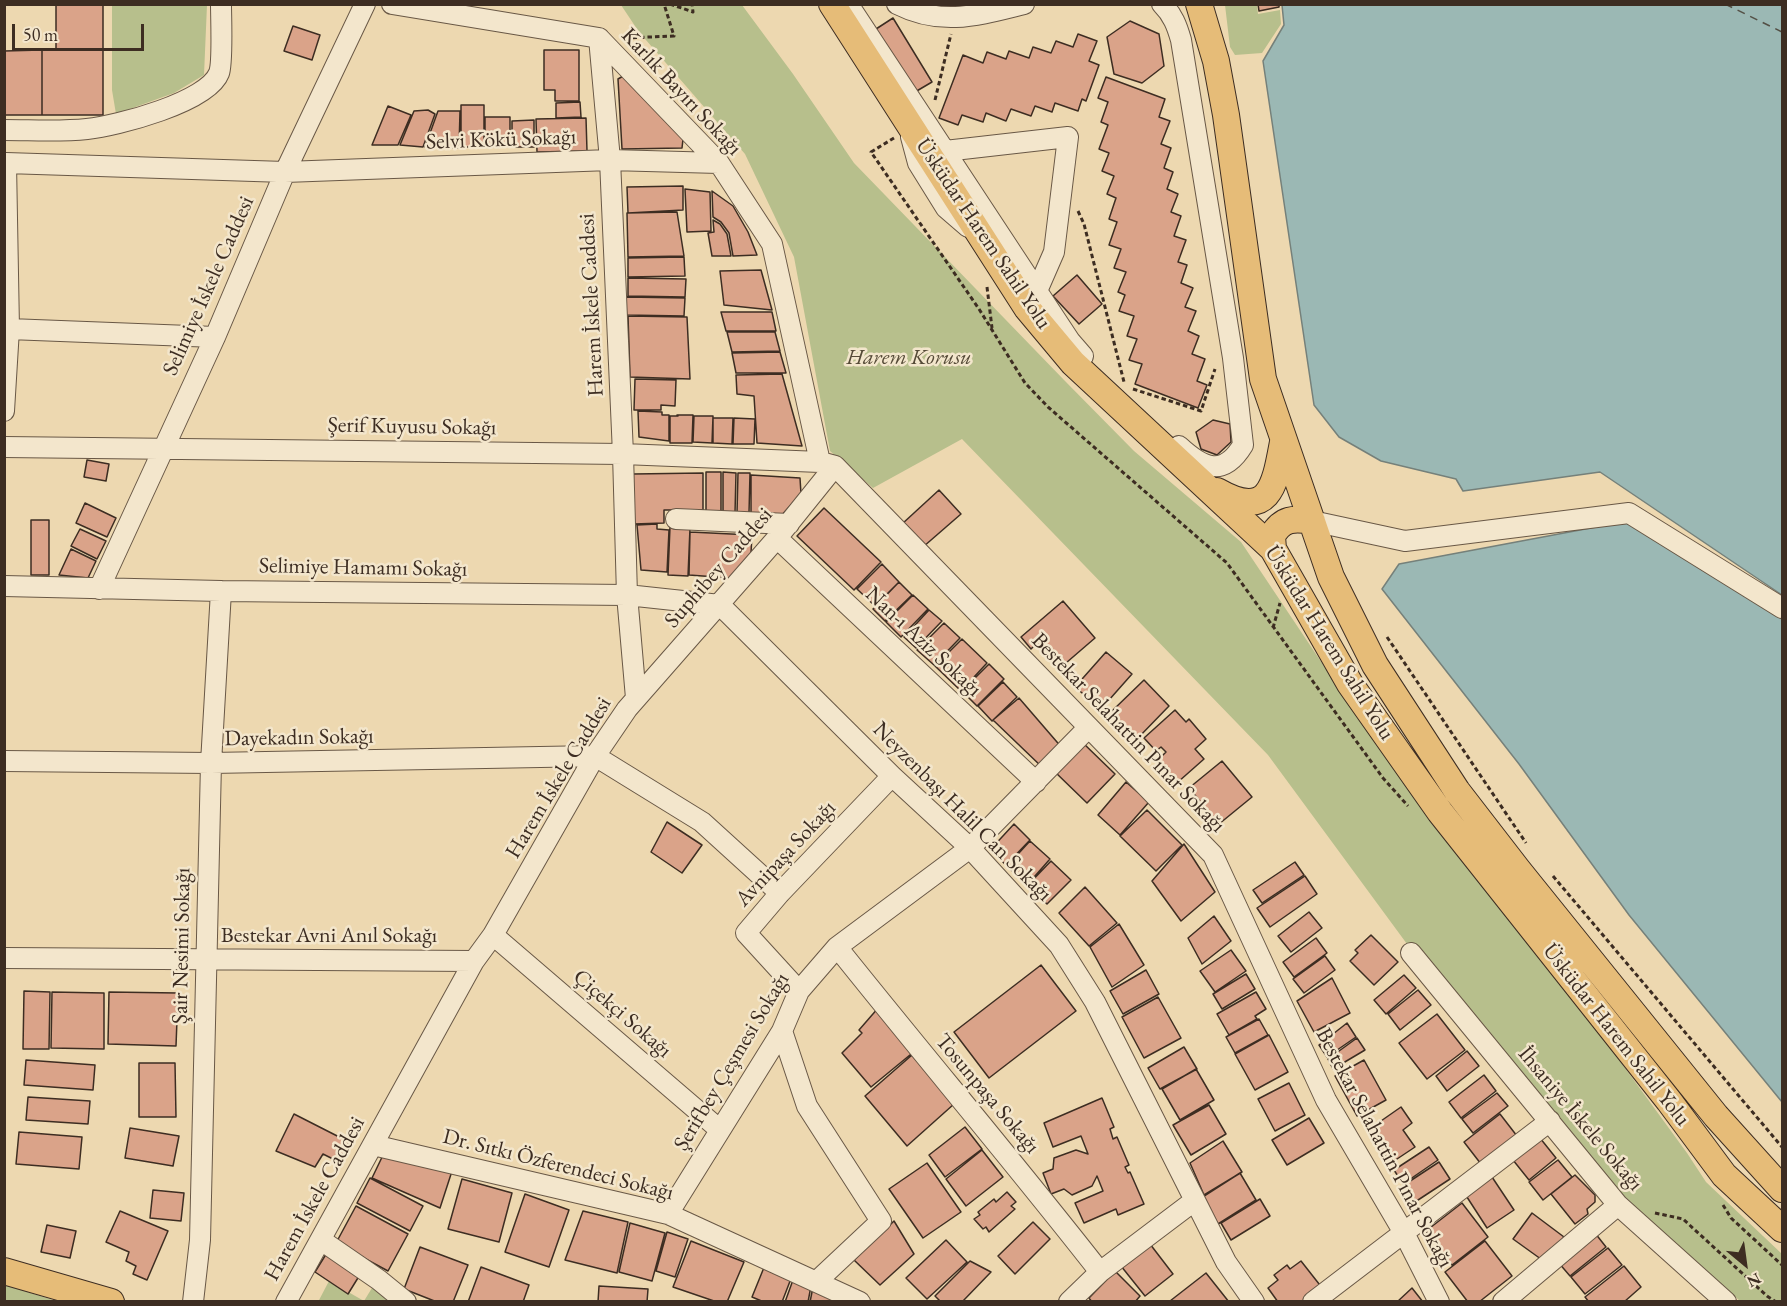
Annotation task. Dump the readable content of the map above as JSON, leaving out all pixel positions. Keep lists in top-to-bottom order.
{
  "streets": {
    "main road": ["Üsküdar Harem Sahil Yolu"],
    "street": [
      "Karlık Bayırı Sokağı",
      "Selvi Kökü Sokağı",
      "Selimiye İskele Caddesi",
      "Harem İskele Caddesi",
      "Şerif Kuyusu Sokağı",
      "Selimiye Hamamı Sokağı",
      "Suphibey Caddesi",
      "Nan-ı Aziz Sokağı",
      "Bestekar Selahattin Pınar Sokağı",
      "Dayekadın Sokağı",
      "Neyzenbaşı Halil Can Sokağı",
      "Avnipaşa Sokağı",
      "Bestekar Avni Anıl Sokağı",
      "Şair Nesimi Sokağı",
      "Çiçekçi Sokağı",
      "Şerifbey Çeşmesi Sokağı",
      "Tosunpaşa Sokağı",
      "İhsaniye İskele Sokağı",
      "Dr. Sıtkı Özferendeci Sokağı"
    ]
  },
  "crossings": [
    ["Karlık Bayırı Sokağı", "Selvi Kökü Sokağı"],
    ["Karlık Bayırı Sokağı", "Harem İskele Caddesi"],
    ["Karlık Bayırı Sokağı", "Şerif Kuyusu Sokağı"],
    ["Karlık Bayırı Sokağı", "Suphibey Caddesi"],
    ["Karlık Bayırı Sokağı", "Bestekar Selahattin Pınar Sokağı"],
    ["Selvi Kökü Sokağı", "Selimiye İskele Caddesi"],
    ["Selvi Kökü Sokağı", "Harem İskele Caddesi"],
    ["Selimiye İskele Caddesi", "Şerif Kuyusu Sokağı"],
    ["Selimiye İskele Caddesi", "Selimiye Hamamı Sokağı"],
    ["Harem İskele Caddesi", "Şerif Kuyusu Sokağı"],
    ["Harem İskele Caddesi", "Selimiye Hamamı Sokağı"],
    ["Harem İskele Caddesi", "Suphibey Caddesi"],
    ["Harem İskele Caddesi", "Dayekadın Sokağı"],
    ["Harem İskele Caddesi", "Bestekar Avni Anıl Sokağı"],
    ["Harem İskele Caddesi", "Çiçekçi Sokağı"],
    ["Harem İskele Caddesi", "Dr. Sıtkı Özferendeci Sokağı"],
    ["Şerif Kuyusu Sokağı", "Suphibey Caddesi"],
    ["Şerif Kuyusu Sokağı", "Bestekar Selahattin Pınar Sokağı"],
    ["Selimiye Hamamı Sokağı", "Suphibey Caddesi"],
    ["Selimiye Hamamı Sokağı", "Neyzenbaşı Halil Can Sokağı"],
    ["Selimiye Hamamı Sokağı", "Şair Nesimi Sokağı"],
    ["Suphibey Caddesi", "Nan-ı Aziz Sokağı"],
    ["Suphibey Caddesi", "Bestekar Selahattin Pınar Sokağı"],
    ["Suphibey Caddesi", "Neyzenbaşı Halil Can Sokağı"],
    ["Nan-ı Aziz Sokağı", "Şerifbey Çeşmesi Sokağı"],
    ["Bestekar Selahattin Pınar Sokağı", "Şerifbey Çeşmesi Sokağı"],
    ["Dayekadın Sokağı", "Şair Nesimi Sokağı"],
    ["Neyzenbaşı Halil Can Sokağı", "Avnipaşa Sokağı"],
    ["Neyzenbaşı Halil Can Sokağı", "Şerifbey Çeşmesi Sokağı"],
    ["Avnipaşa Sokağı", "Şerifbey Çeşmesi Sokağı"],
    ["Bestekar Avni Anıl Sokağı", "Şair Nesimi Sokağı"],
    ["Çiçekçi Sokağı", "Şerifbey Çeşmesi Sokağı"],
    ["Şerifbey Çeşmesi Sokağı", "Tosunpaşa Sokağı"],
    ["Şerifbey Çeşmesi Sokağı", "Dr. Sıtkı Özferendeci Sokağı"]
  ],
  "parks": ["Harem Korusu"],
  "scale_bar": "50 m",
  "north": "bottom right"
}
